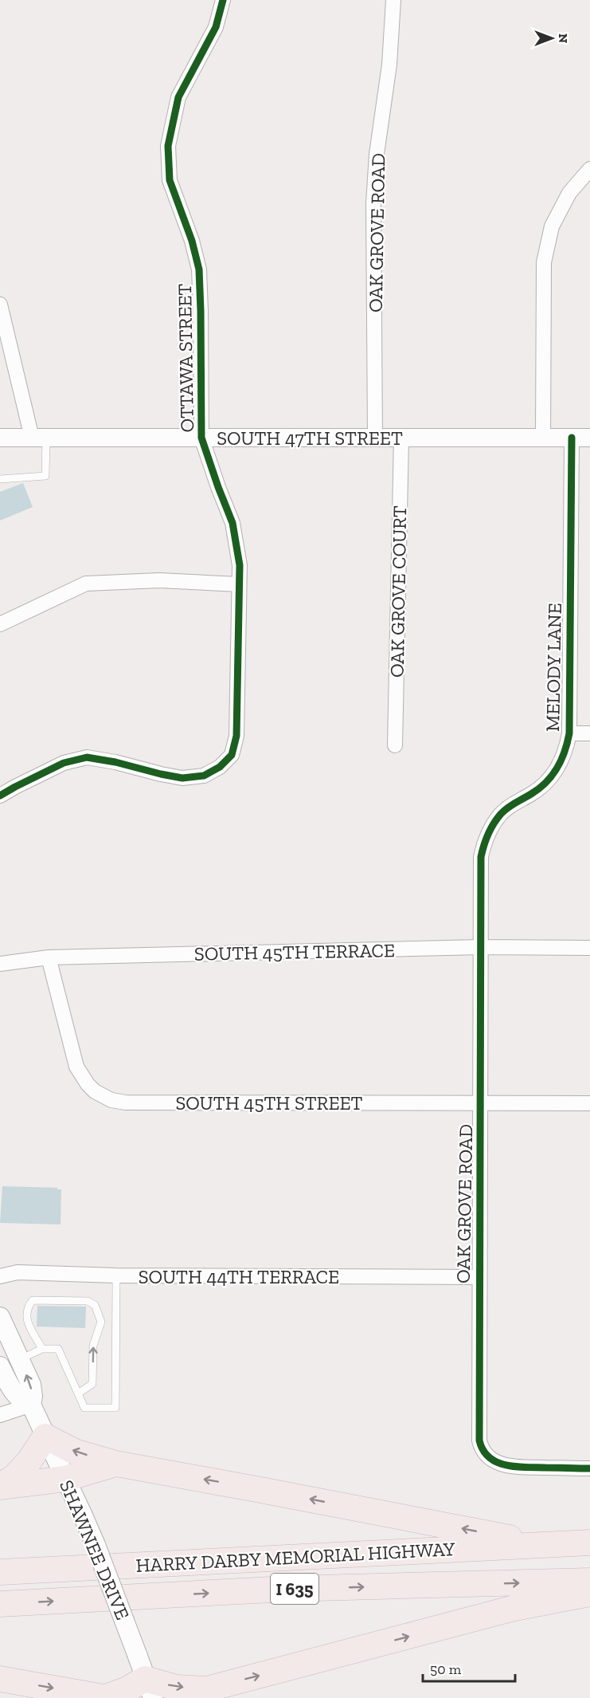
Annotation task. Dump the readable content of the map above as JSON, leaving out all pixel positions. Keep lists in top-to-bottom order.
{
  "streets": {
    "highway": ["HARRY DARBY MEMORIAL HIGHWAY", "I 635"],
    "main road": ["SHAWNEE DRIVE"],
    "street": [
      "OAK GROVE ROAD",
      "OTTAWA STREET",
      "SOUTH 47TH STREET",
      "OAK GROVE COURT",
      "MELODY LANE",
      "SOUTH 45TH TERRACE",
      "SOUTH 45TH STREET",
      "SOUTH 44TH TERRACE"
    ]
  },
  "crossings": [
    ["OAK GROVE ROAD", "SOUTH 47TH STREET"],
    ["OAK GROVE ROAD", "MELODY LANE"],
    ["OAK GROVE ROAD", "SOUTH 45TH TERRACE"],
    ["OAK GROVE ROAD", "SOUTH 45TH STREET"],
    ["OAK GROVE ROAD", "SOUTH 44TH TERRACE"],
    ["OTTAWA STREET", "SOUTH 47TH STREET"],
    ["SOUTH 47TH STREET", "OAK GROVE COURT"],
    ["SOUTH 47TH STREET", "MELODY LANE"],
    ["MELODY LANE", "SOUTH 45TH TERRACE"],
    ["SOUTH 45TH TERRACE", "SOUTH 45TH STREET"]
  ],
  "scale_bar": "50 m",
  "north": "right"
}
